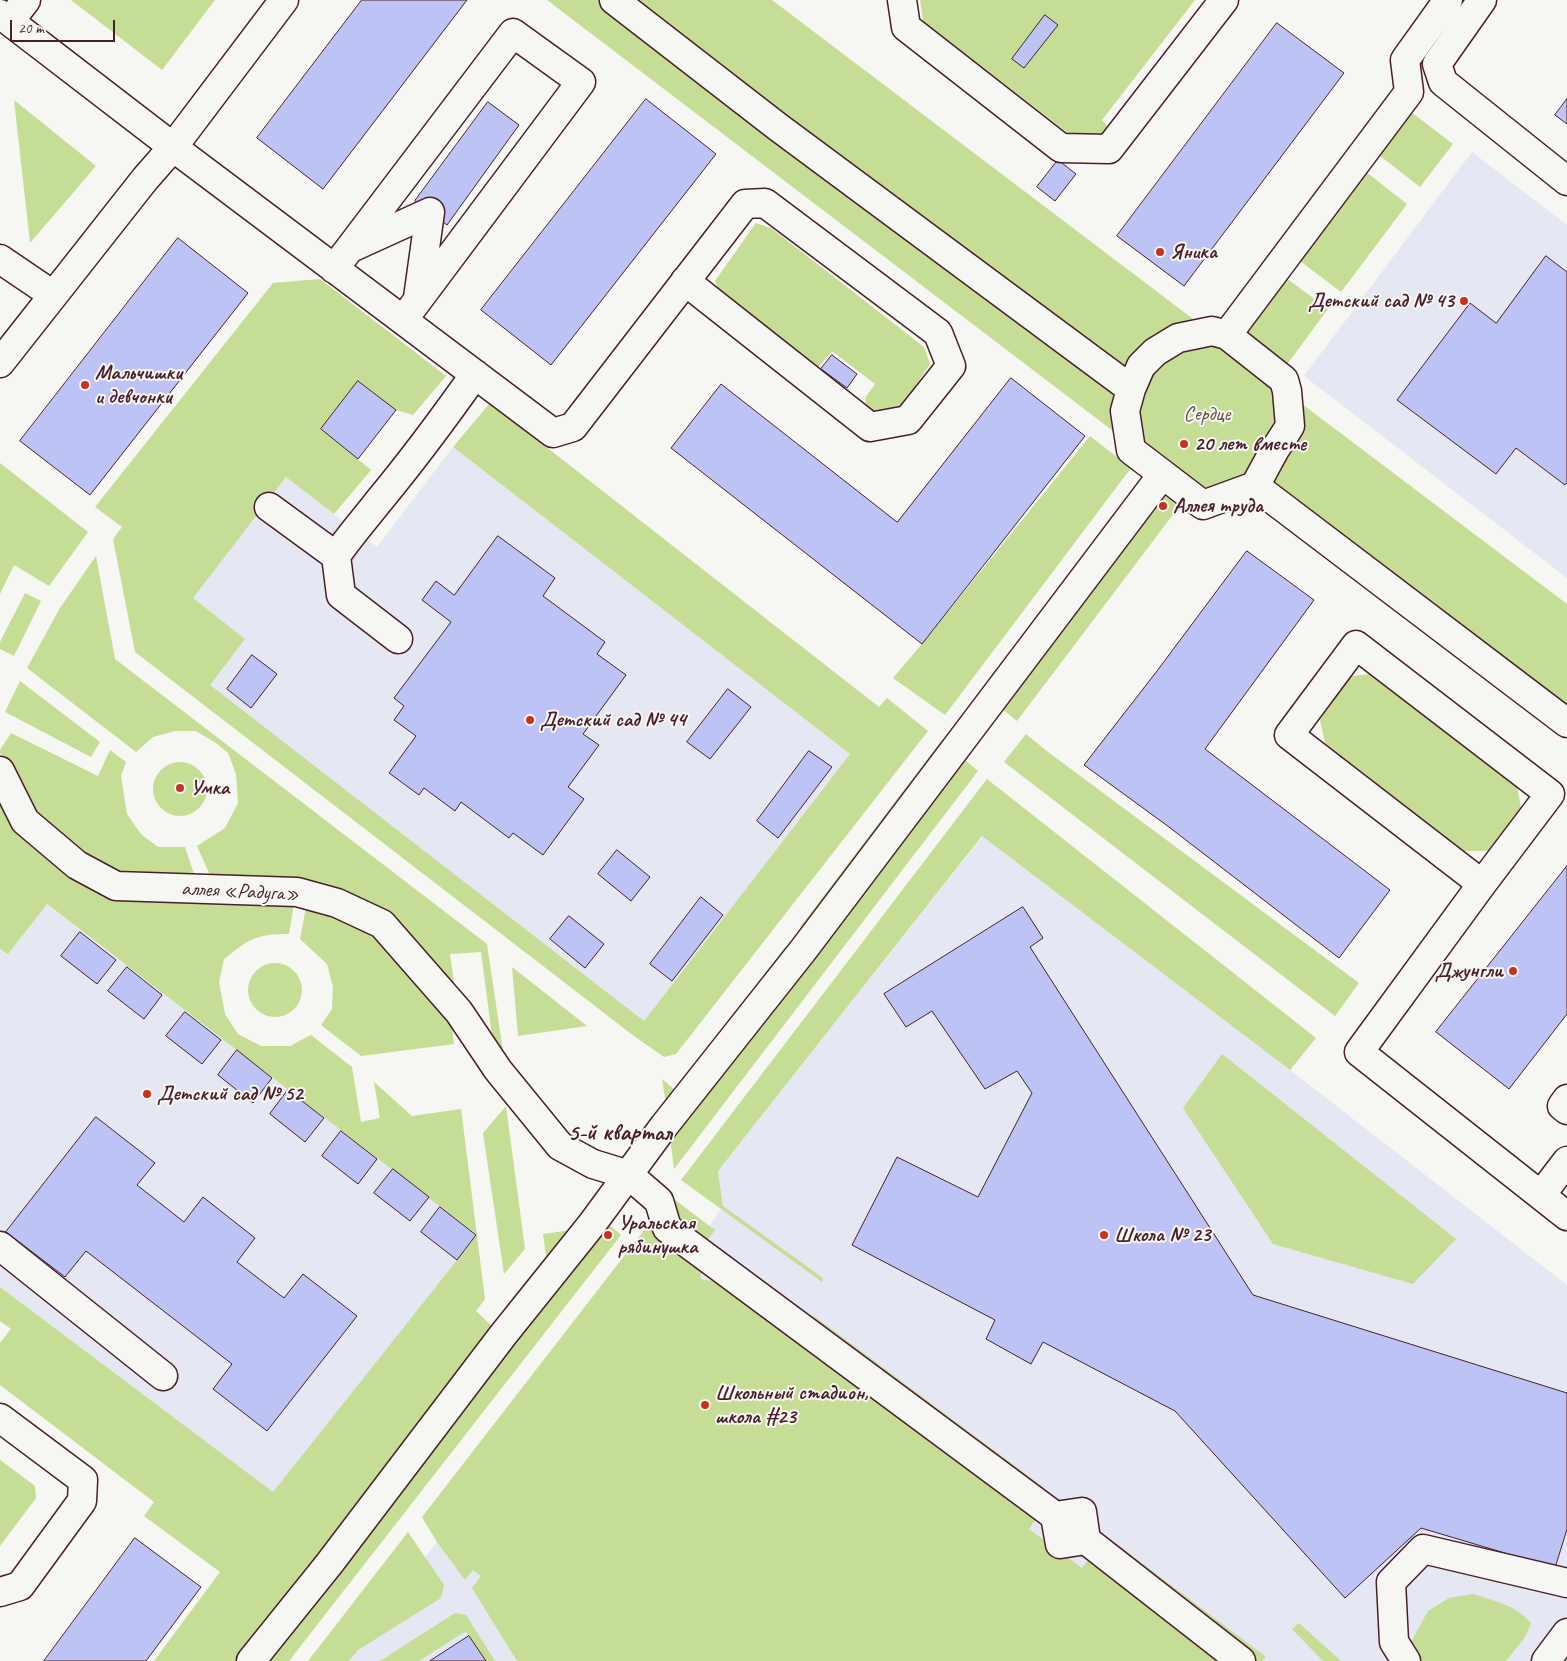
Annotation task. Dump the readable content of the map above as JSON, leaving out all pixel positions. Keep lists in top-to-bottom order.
{
  "streets": {
    "street": ["аллея «Радуга»"]
  },
  "districts": ["5-й квартал"],
  "parks": ["Сердце"],
  "places": [
    "Яника",
    "Детский сад № 43",
    "Мальчишки и девчонки",
    "20 лет вместе",
    "Аллея труда",
    "Детский сад № 44",
    "Умка",
    "Джунгли",
    "Детский сад № 52",
    "Уральская рябинушка",
    "Школа № 23",
    "Школьный стадион, школа #23"
  ],
  "scale_bar": "20 m"
}
